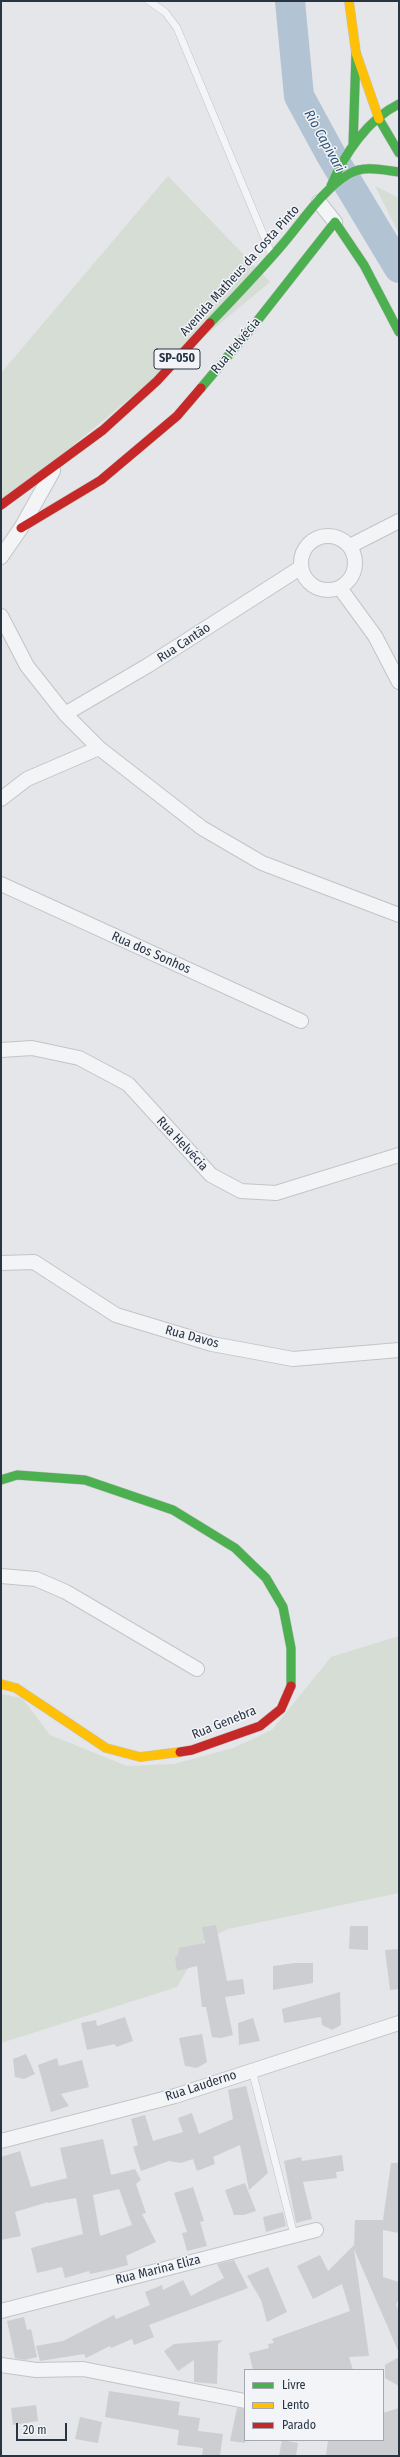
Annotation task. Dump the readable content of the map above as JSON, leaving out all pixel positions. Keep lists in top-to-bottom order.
{
  "streets": {
    "street": [
      "Avenida Matheus da Costa Pinto",
      "Rua Helvécia",
      "SP-050",
      "Rua Cantão",
      "Rua dos Sonhos",
      "Rua Davos",
      "Rua Genebra",
      "Rua Lauderno",
      "Rua Marina Eliza"
    ]
  },
  "crossings": [
    ["Avenida Matheus da Costa Pinto", "SP-050"]
  ],
  "water": ["Rio Capivari"],
  "legend": ["Livre", "Lento", "Parado"],
  "scale_bar": "20 m"
}
